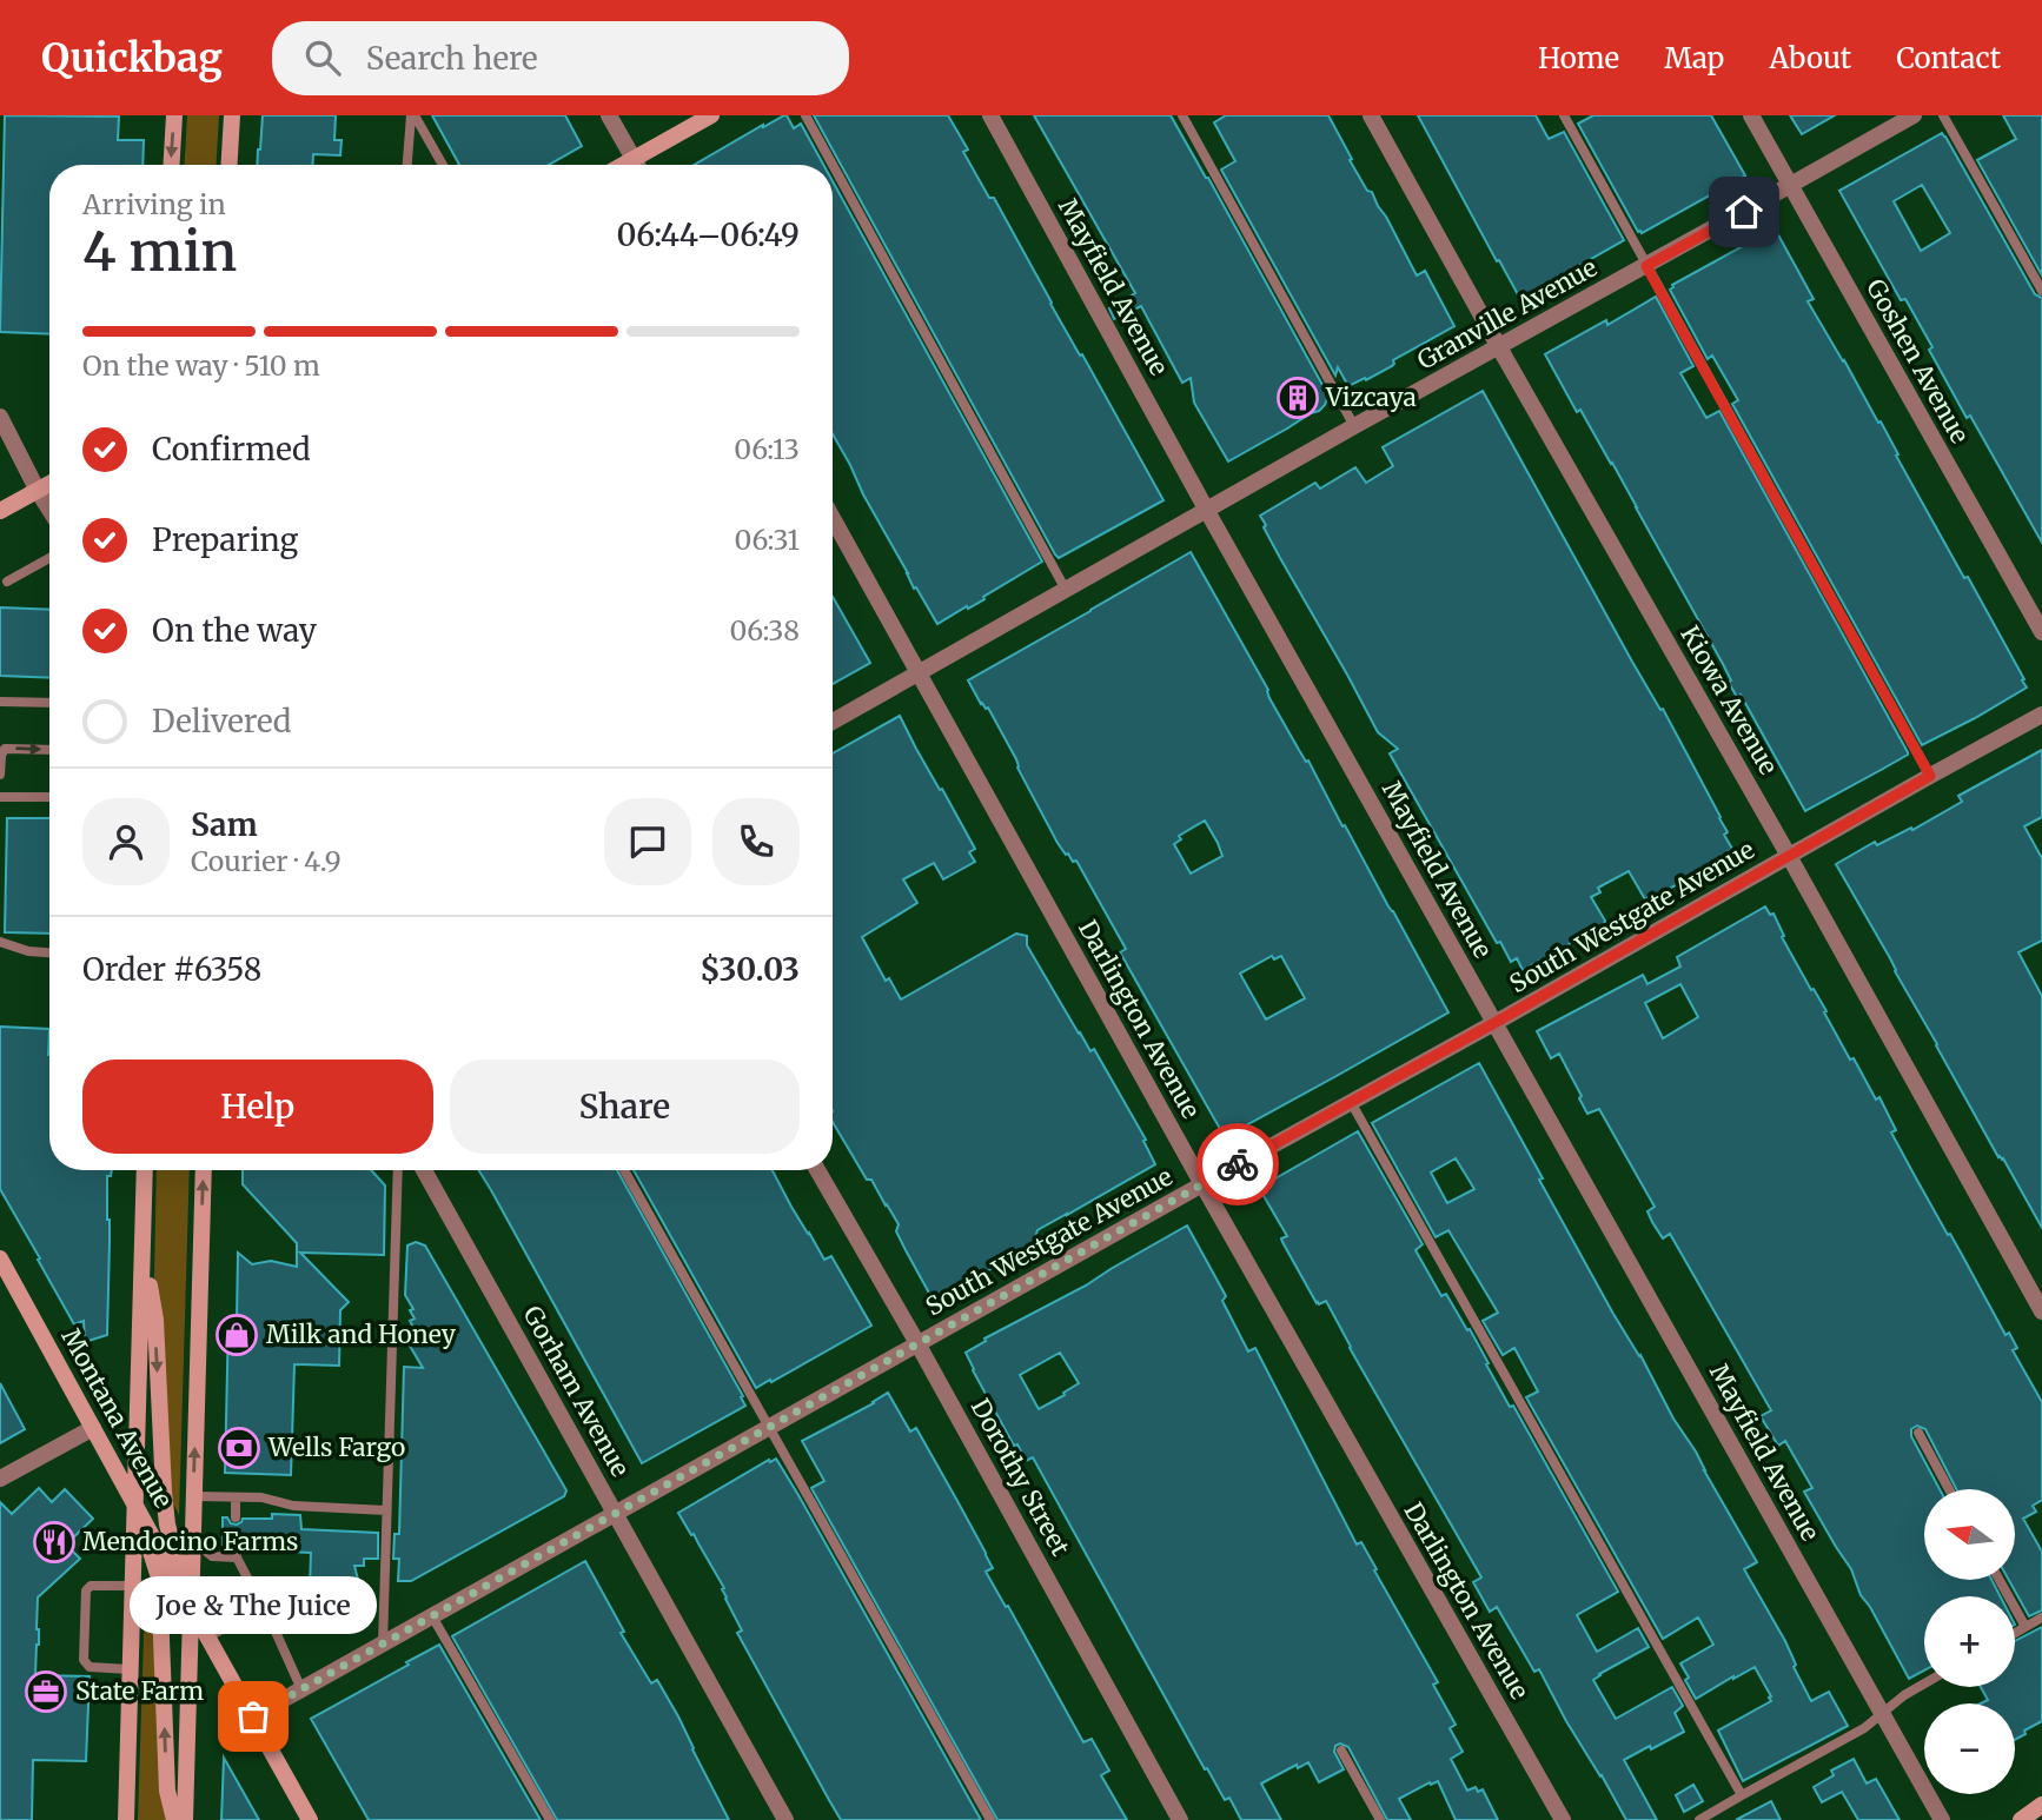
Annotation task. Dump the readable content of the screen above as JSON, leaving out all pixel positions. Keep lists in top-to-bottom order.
{
  "streets": {
    "main road": ["Montana Avenue"],
    "street": [
      "Mayfield Avenue",
      "Granville Avenue",
      "Goshen Avenue",
      "Kiowa Avenue",
      "South Westgate Avenue",
      "Darlington Avenue",
      "Gorham Avenue",
      "Dorothy Street"
    ]
  },
  "crossings": [
    ["Mayfield Avenue", "Granville Avenue"],
    ["Mayfield Avenue", "South Westgate Avenue"],
    ["Granville Avenue", "Goshen Avenue"],
    ["Granville Avenue", "Kiowa Avenue"],
    ["Granville Avenue", "Darlington Avenue"],
    ["Kiowa Avenue", "South Westgate Avenue"],
    ["South Westgate Avenue", "Darlington Avenue"],
    ["South Westgate Avenue", "Gorham Avenue"],
    ["South Westgate Avenue", "Montana Avenue"],
    ["South Westgate Avenue", "Dorothy Street"]
  ],
  "places": {
    "building": ["Vizcaya"],
    "shop": ["Milk and Honey"],
    "bank": ["Wells Fargo"],
    "restaurant": ["Mendocino Farms"],
    "office": ["State Farm"],
    "other": ["Joe & The Juice"]
  },
  "north": "left",
  "page": {
    "header": "Quickbag",
    "search": "Search here",
    "nav": [
      "Home",
      "Map",
      "About",
      "Contact"
    ],
    "heading": ["4 min", "Arriving in", "06:44–06:49"],
    "panel": [
      "Sam",
      "Courier · 4.9",
      "Order #6358",
      "$30.03"
    ],
    "bar": "On the way · 510 m",
    "list": [
      ["Confirmed", "06:13"],
      ["Preparing", "06:31"],
      ["On the way", "06:38"],
      "Delivered"
    ],
    "buttons": ["Help", "Share"],
    "map_buttons": ["+", "−"],
    "bubble": "Joe & The Juice"
  }
}
